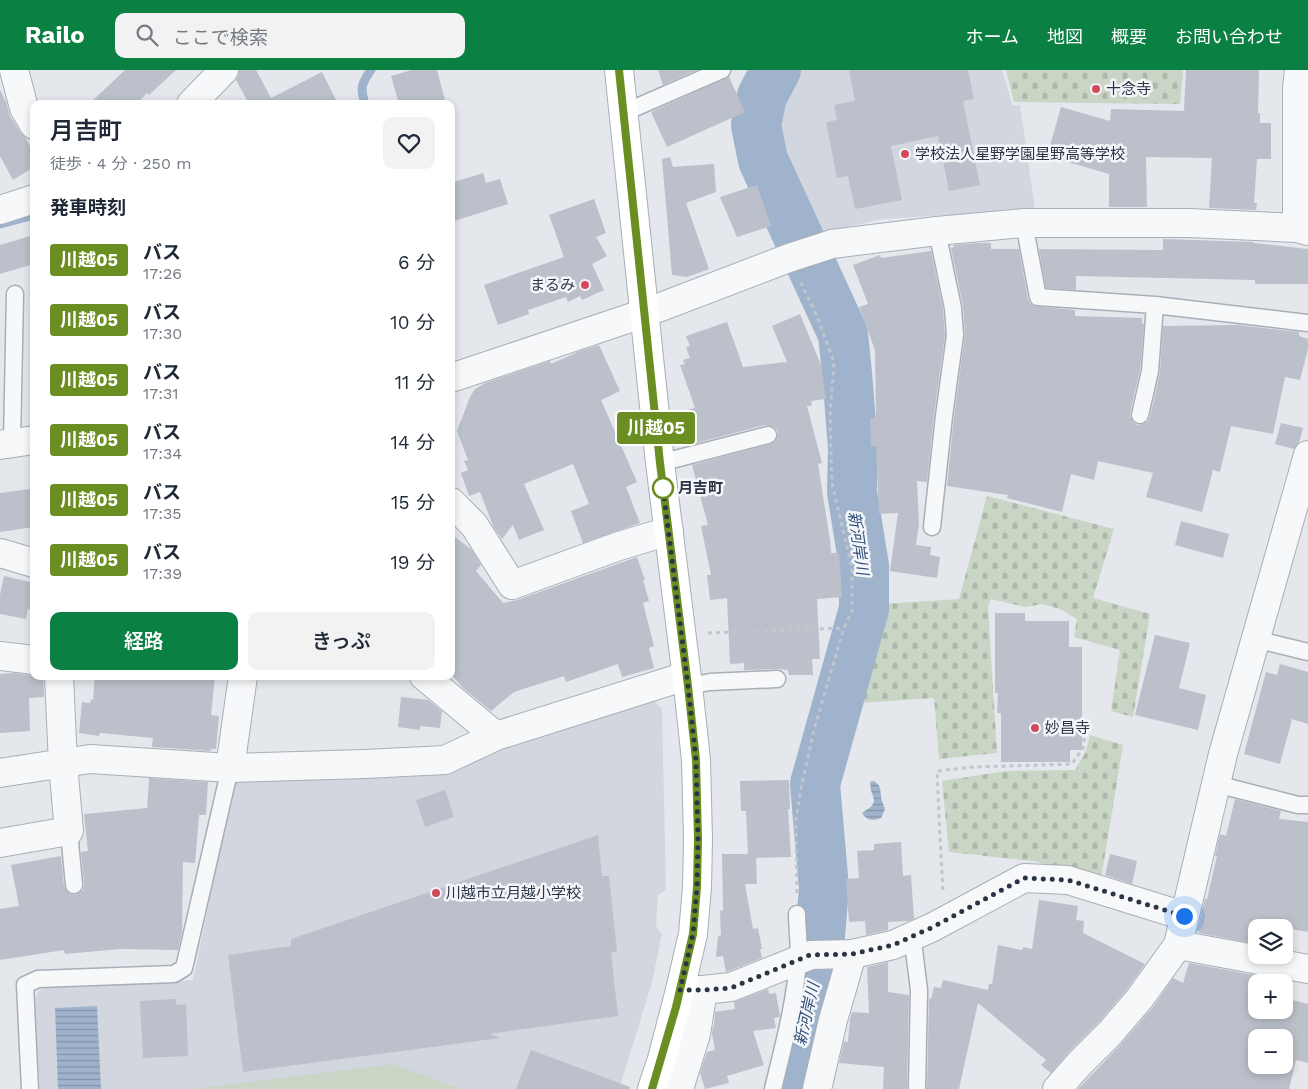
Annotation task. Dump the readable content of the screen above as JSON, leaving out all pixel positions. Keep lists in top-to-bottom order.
{
  "water": ["新河岸川"],
  "places": [
    "十念寺",
    "学校法人星野学園星野高等学校",
    "まるみ",
    "月吉町",
    "妙昌寺",
    "川越市立月越小学校"
  ],
  "lines": ["bus line 川越05"],
  "page": {
    "header": "Railo",
    "search": "ここで検索",
    "nav": [
      "ホーム",
      "地図",
      "概要",
      "お問い合わせ"
    ],
    "on_map": "川越05",
    "heading": [
      ["月吉町", "徒歩 · 4 分 · 250 m"],
      "発車時刻"
    ],
    "list": [
      {
        "mark": "川越05",
        "name": "バス",
        "note": "17:26",
        "value": "6 分"
      },
      {
        "mark": "川越05",
        "name": "バス",
        "note": "17:30",
        "value": "10 分"
      },
      {
        "mark": "川越05",
        "name": "バス",
        "note": "17:31",
        "value": "11 分"
      },
      {
        "mark": "川越05",
        "name": "バス",
        "note": "17:34",
        "value": "14 分"
      },
      {
        "mark": "川越05",
        "name": "バス",
        "note": "17:35",
        "value": "15 分"
      },
      {
        "mark": "川越05",
        "name": "バス",
        "note": "17:39",
        "value": "19 分"
      }
    ],
    "buttons": ["経路", "きっぷ"],
    "map_buttons": ["+", "−"]
  }
}
